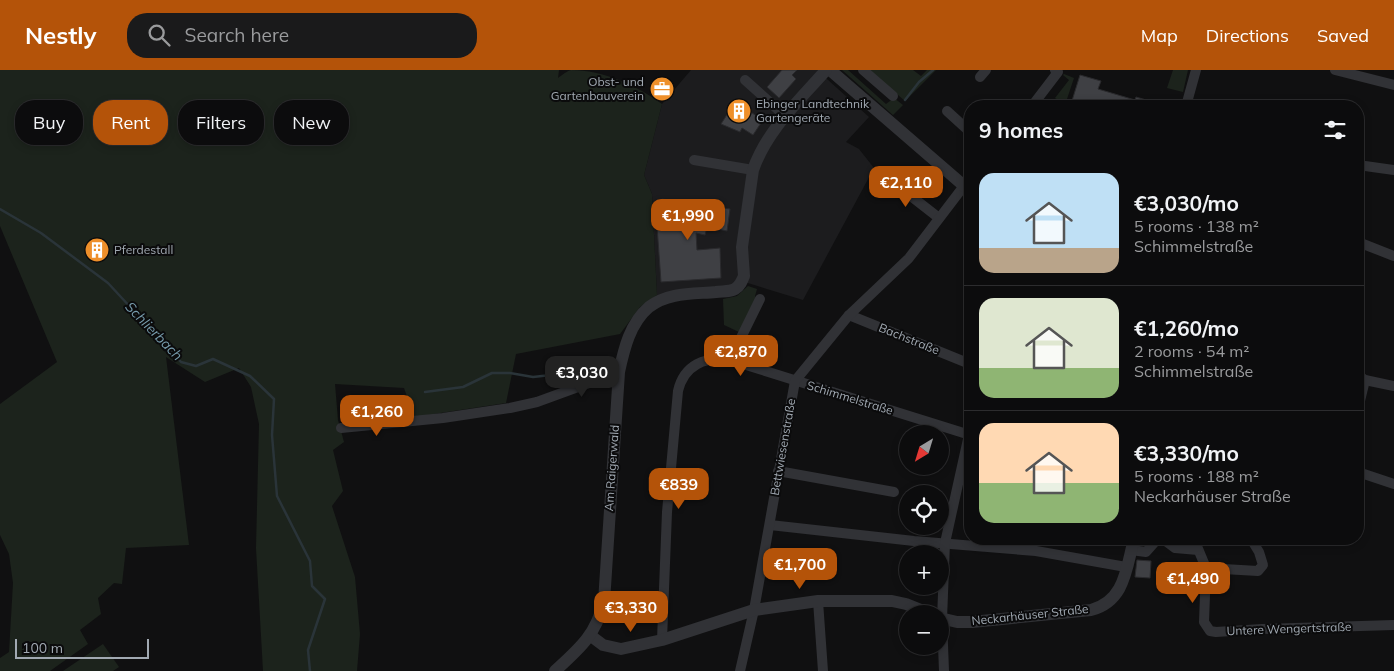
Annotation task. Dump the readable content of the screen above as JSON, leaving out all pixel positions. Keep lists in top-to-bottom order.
{
  "streets": {
    "street": [
      "Bachstraße",
      "Schimmelstraße",
      "Bettwiesenstraße",
      "Am Raigerwald",
      "Neckarhäuser Straße",
      "Untere Wengertstraße"
    ]
  },
  "crossings": [
    ["Bachstraße", "Bettwiesenstraße"],
    ["Schimmelstraße", "Bettwiesenstraße"],
    ["Schimmelstraße", "Neckarhäuser Straße"],
    ["Bettwiesenstraße", "Neckarhäuser Straße"],
    ["Am Raigerwald", "Neckarhäuser Straße"]
  ],
  "water": ["Schlierbach"],
  "places": {
    "office": ["Obst- und Gartenbauverein"],
    "building": ["Ebinger Landtechnik Gartengeräte", "Pferdestall"]
  },
  "scale_bar": "100 m",
  "north": "bottom left",
  "page": {
    "header": "Nestly",
    "search": "Search here",
    "nav": ["Map", "Directions", "Saved"],
    "chip": [
      "Buy",
      "Rent",
      "Filters",
      "New"
    ],
    "heading": "9 homes",
    "list": [
      {
        "name": "€3,030/mo",
        "note": "5 rooms · 138 m² · Schimmelstraße"
      },
      {
        "name": "€1,260/mo",
        "note": "2 rooms · 54 m² · Schimmelstraße"
      },
      {
        "name": "€3,330/mo",
        "note": "5 rooms · 188 m² · Neckarhäuser Straße"
      }
    ],
    "price": [
      "€2,110",
      "€1,990",
      "€2,870",
      "€3,030",
      "€1,260",
      "€839",
      "€1,700",
      "€1,490",
      "€3,330"
    ],
    "map_buttons": ["+", "−"],
    "scale": "100 m"
  }
}
